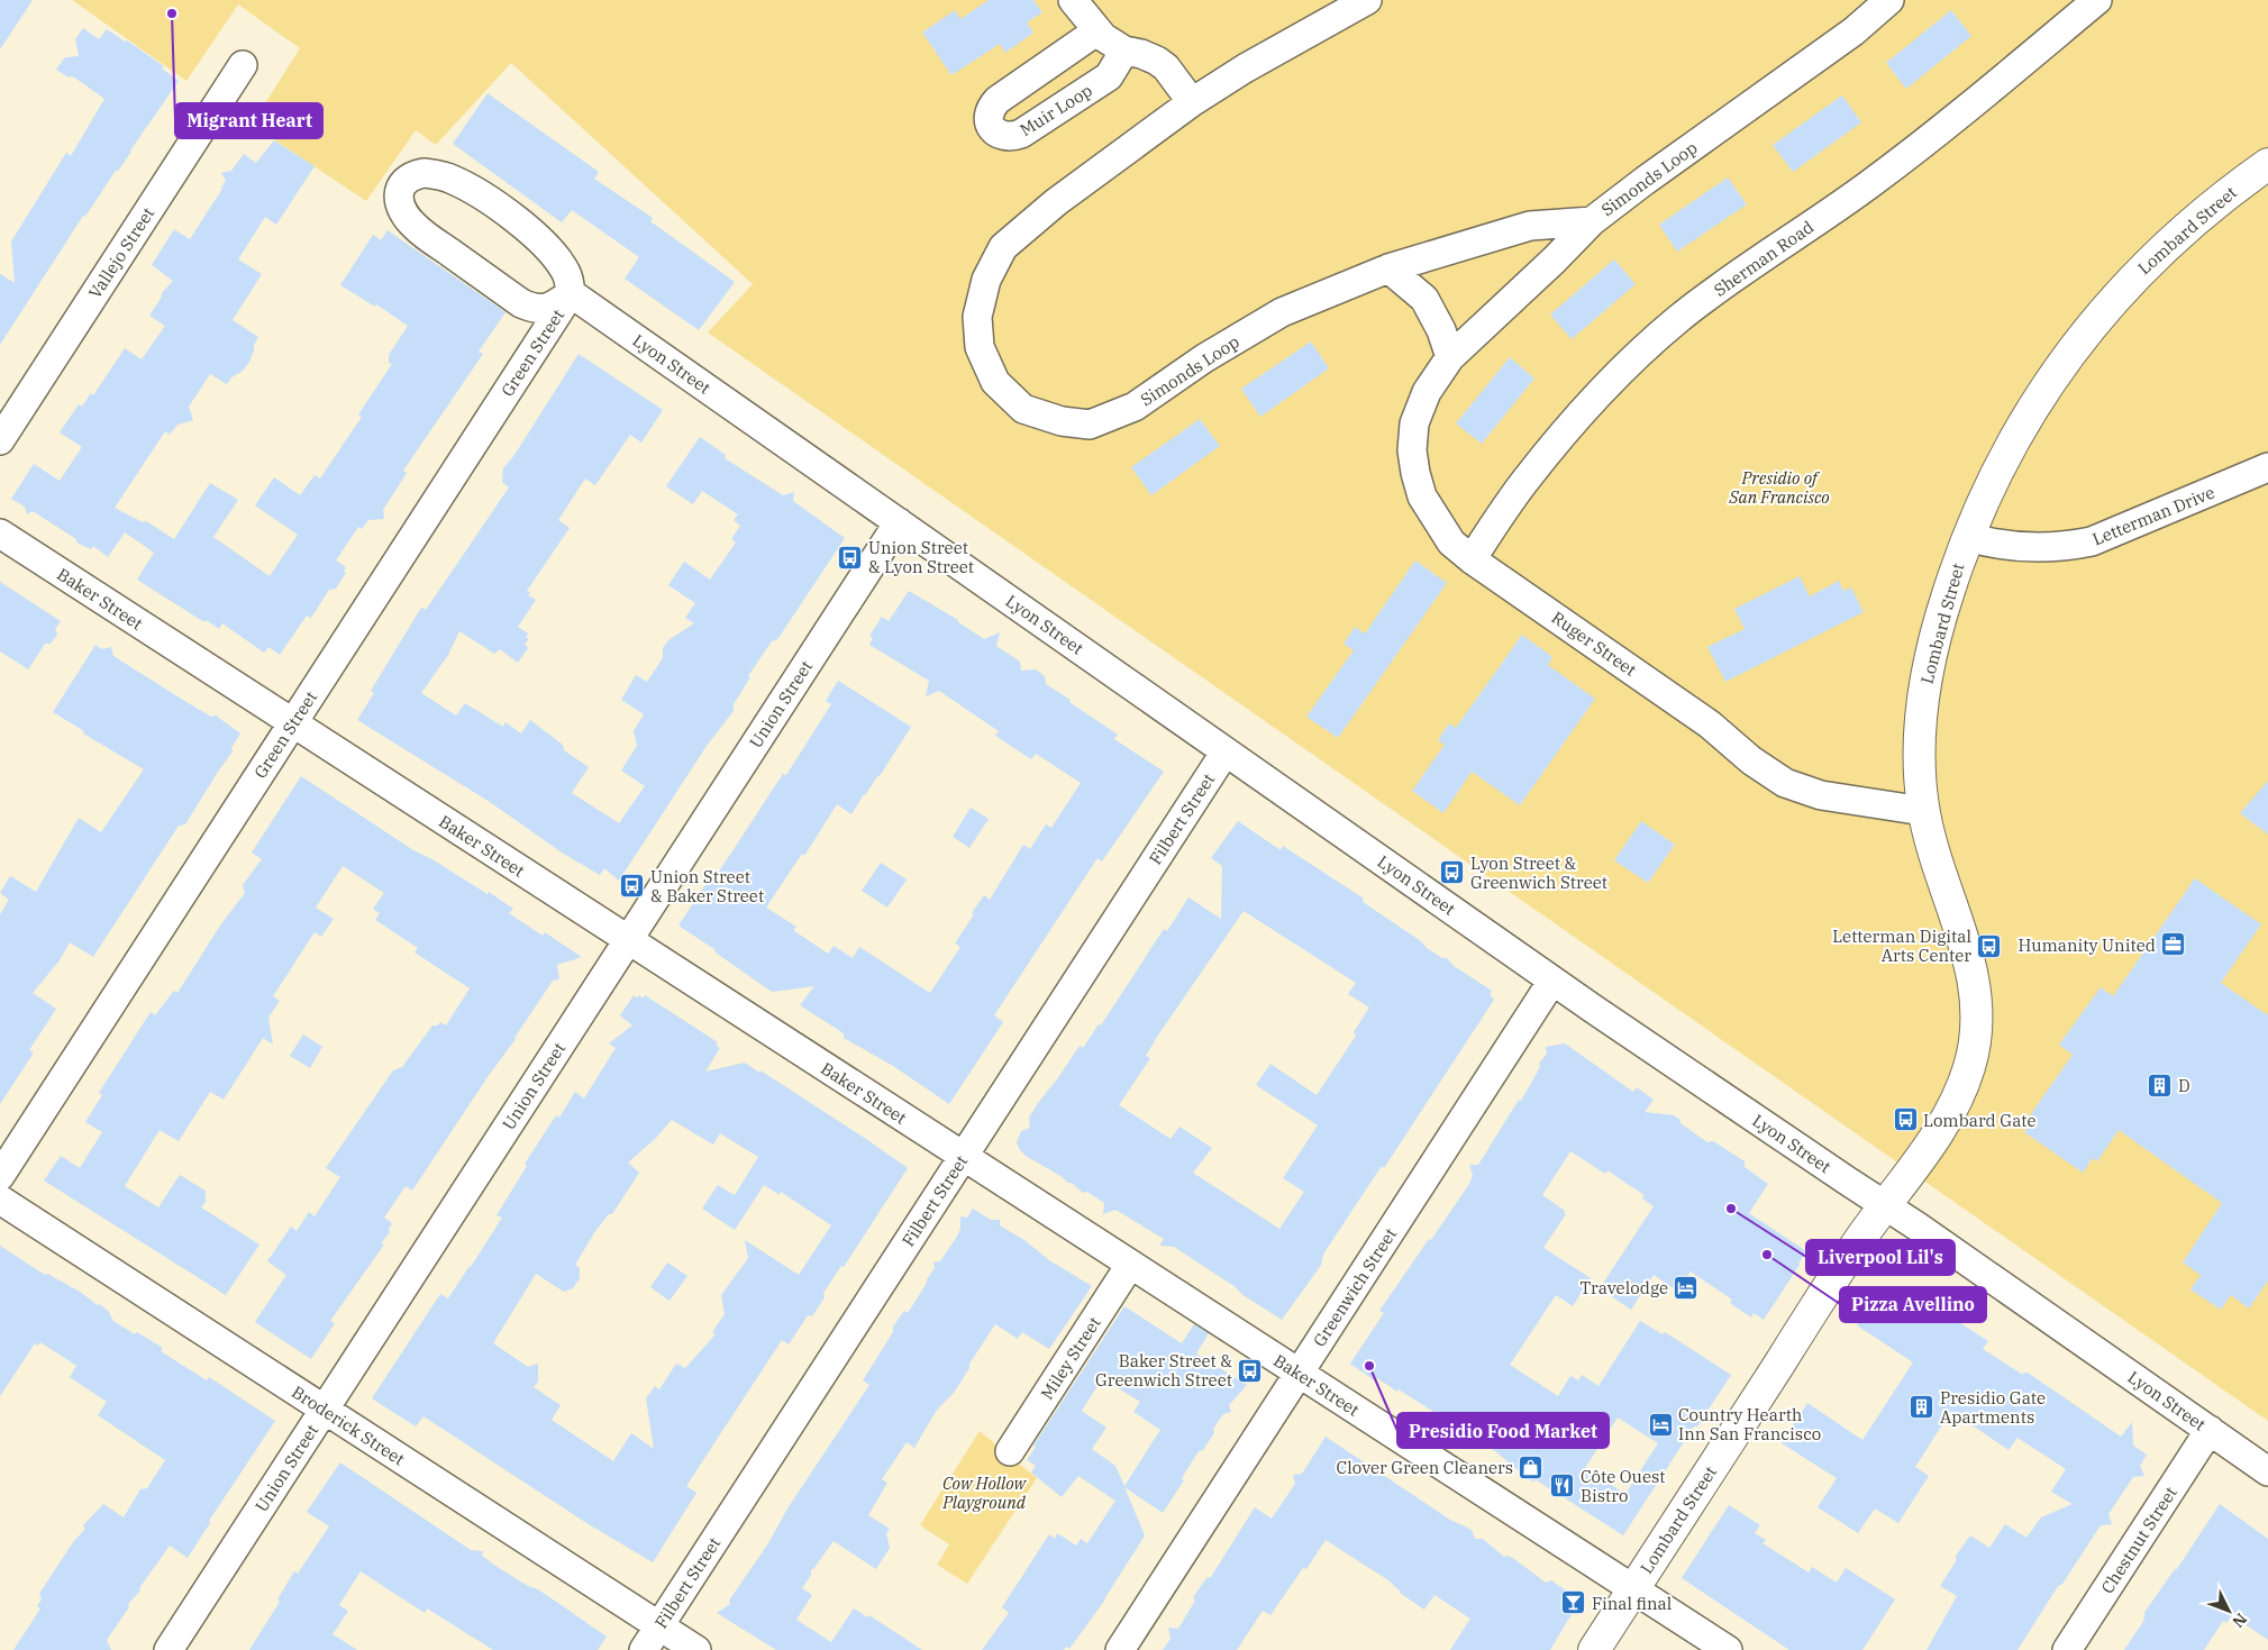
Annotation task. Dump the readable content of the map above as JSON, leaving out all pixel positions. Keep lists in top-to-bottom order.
{
  "streets": {
    "street": [
      "Muir Loop",
      "Simonds Loop",
      "Lombard Street",
      "Vallejo Street",
      "Sherman Road",
      "Green Street",
      "Lyon Street",
      "Letterman Drive",
      "Baker Street",
      "Ruger Street",
      "Union Street",
      "Filbert Street",
      "Greenwich Street",
      "Miley Street",
      "Broderick Street",
      "Chestnut Street"
    ]
  },
  "crossings": [
    ["Simonds Loop", "Ruger Street"],
    ["Lombard Street", "Lyon Street"],
    ["Lombard Street", "Letterman Drive"],
    ["Lombard Street", "Baker Street"],
    ["Lombard Street", "Ruger Street"],
    ["Sherman Road", "Ruger Street"],
    ["Green Street", "Lyon Street"],
    ["Green Street", "Baker Street"],
    ["Lyon Street", "Union Street"],
    ["Lyon Street", "Filbert Street"],
    ["Lyon Street", "Greenwich Street"],
    ["Lyon Street", "Chestnut Street"],
    ["Baker Street", "Union Street"],
    ["Baker Street", "Filbert Street"],
    ["Baker Street", "Greenwich Street"],
    ["Baker Street", "Miley Street"],
    ["Union Street", "Broderick Street"],
    ["Filbert Street", "Broderick Street"]
  ],
  "parks": ["Presidio of San Francisco", "Cow Hollow Playground"],
  "places": {
    "other": [
      "Migrant Heart",
      "Liverpool Lil's",
      "Pizza Avellino",
      "Presidio Food Market"
    ],
    "bus stop": [
      "Union Street & Lyon Street",
      "Lyon Street & Greenwich Street",
      "Union Street & Baker Street",
      "Letterman Digital Arts Center",
      "Lombard Gate",
      "Baker Street & Greenwich Street"
    ],
    "office": ["Humanity United"],
    "building": ["D", "Presidio Gate Apartments"],
    "hotel": ["Travelodge", "Country Hearth Inn San Francisco"],
    "shop": ["Clover Green Cleaners"],
    "restaurant": ["Côte Ouest Bistro"],
    "bar": ["Final final"]
  },
  "north": "bottom right"
}
